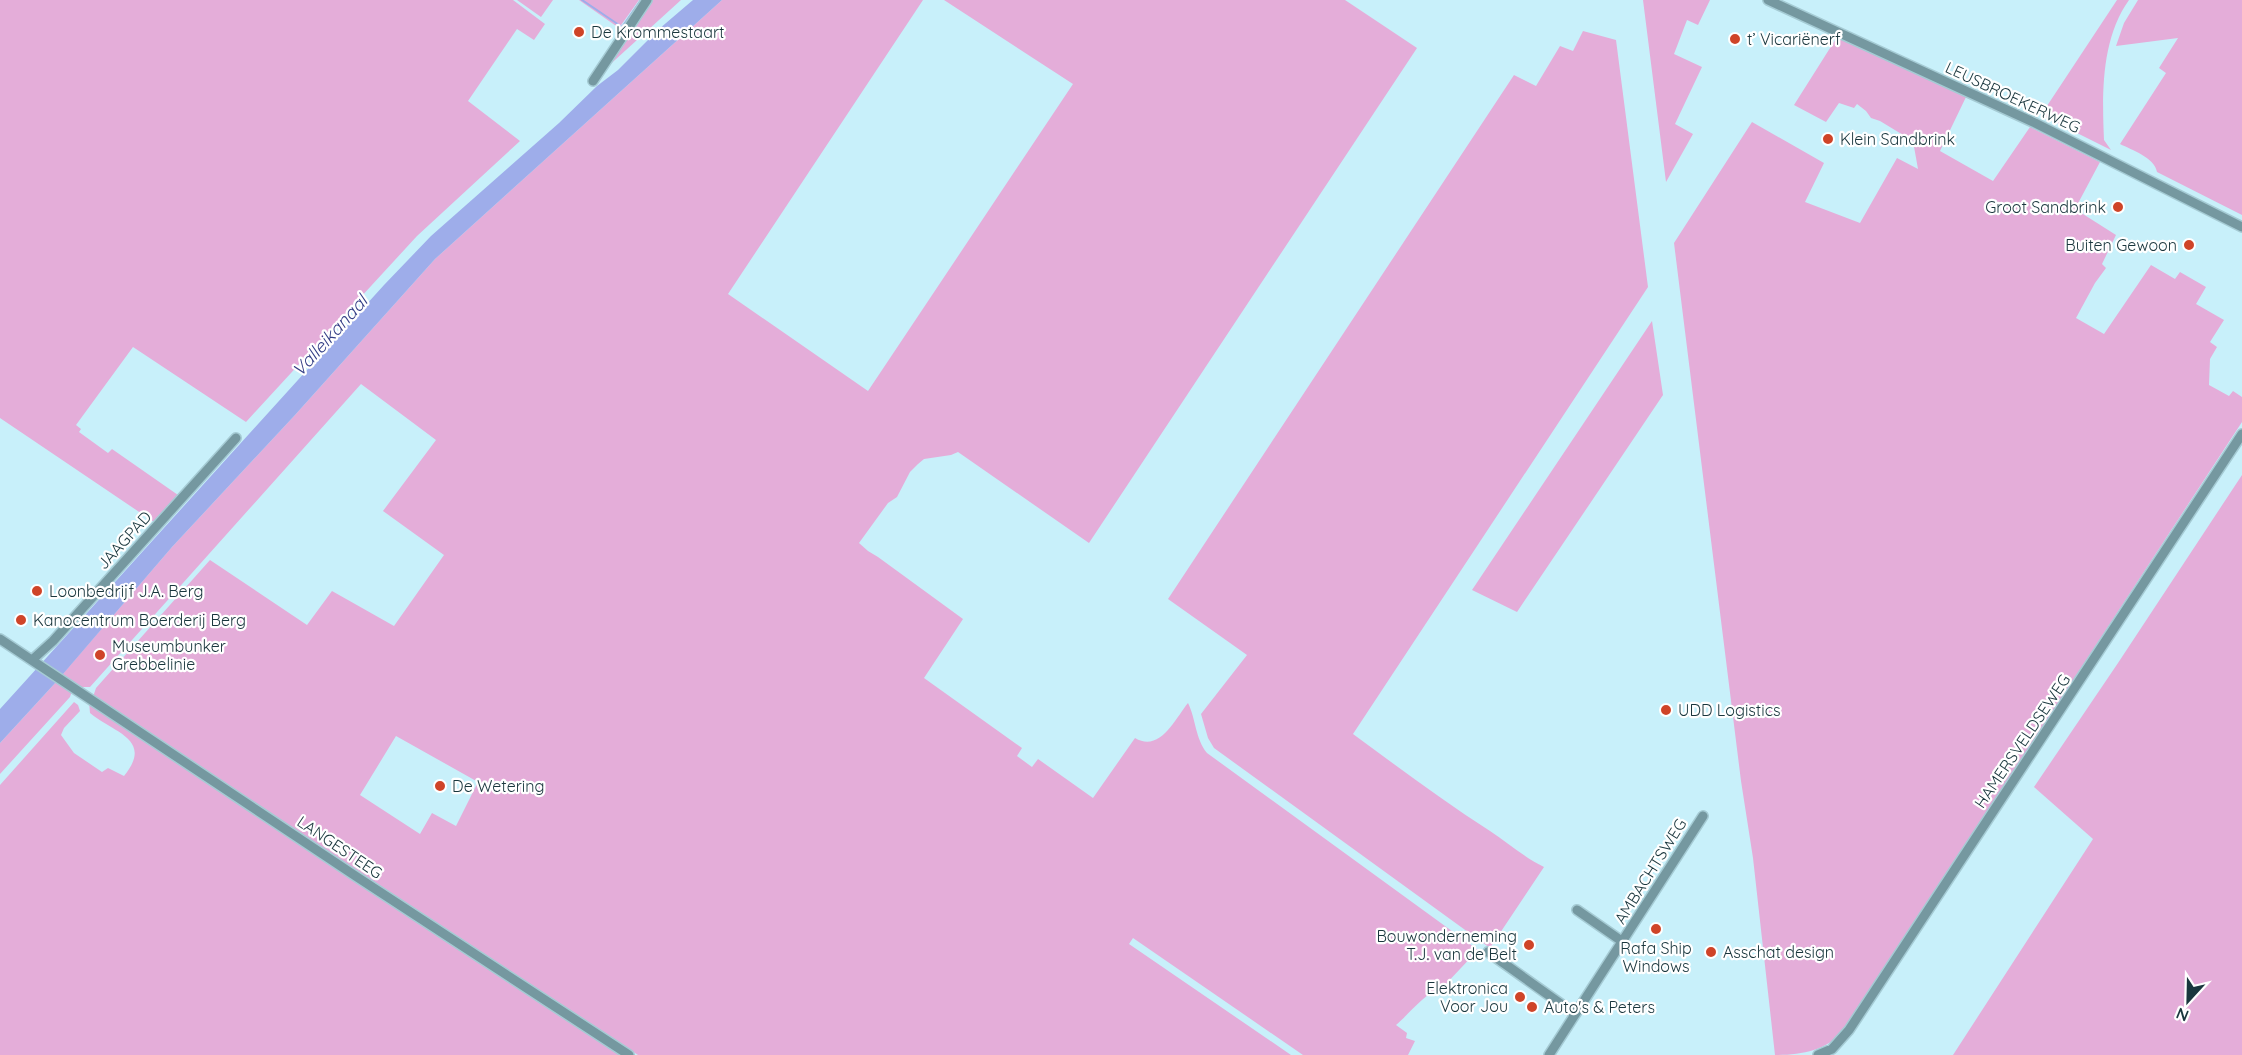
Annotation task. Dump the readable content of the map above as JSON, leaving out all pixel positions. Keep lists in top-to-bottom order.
{
  "streets": {
    "street": [
      "LEUSBROEKERWEG",
      "JAAGPAD",
      "HAMERSVELDSEWEG",
      "LANGESTEEG",
      "AMBACHTSWEG"
    ]
  },
  "crossings": [
    ["JAAGPAD", "LANGESTEEG"]
  ],
  "water": ["Valleikanaal"],
  "places": [
    "De Krommestaart",
    "t’ Vicariënerf",
    "Klein Sandbrink",
    "Groot Sandbrink",
    "Buiten Gewoon",
    "Loonbedrijf J.A. Berg",
    "Kanocentrum Boerderij Berg",
    "Museumbunker Grebbelinie",
    "UDD Logistics",
    "De Wetering",
    "Rafa Ship Windows",
    "Bouwonderneming T.J. van de Belt",
    "Asschat design",
    "Elektronica Voor Jou",
    "Auto's & Peters"
  ],
  "north": "bottom"
}
